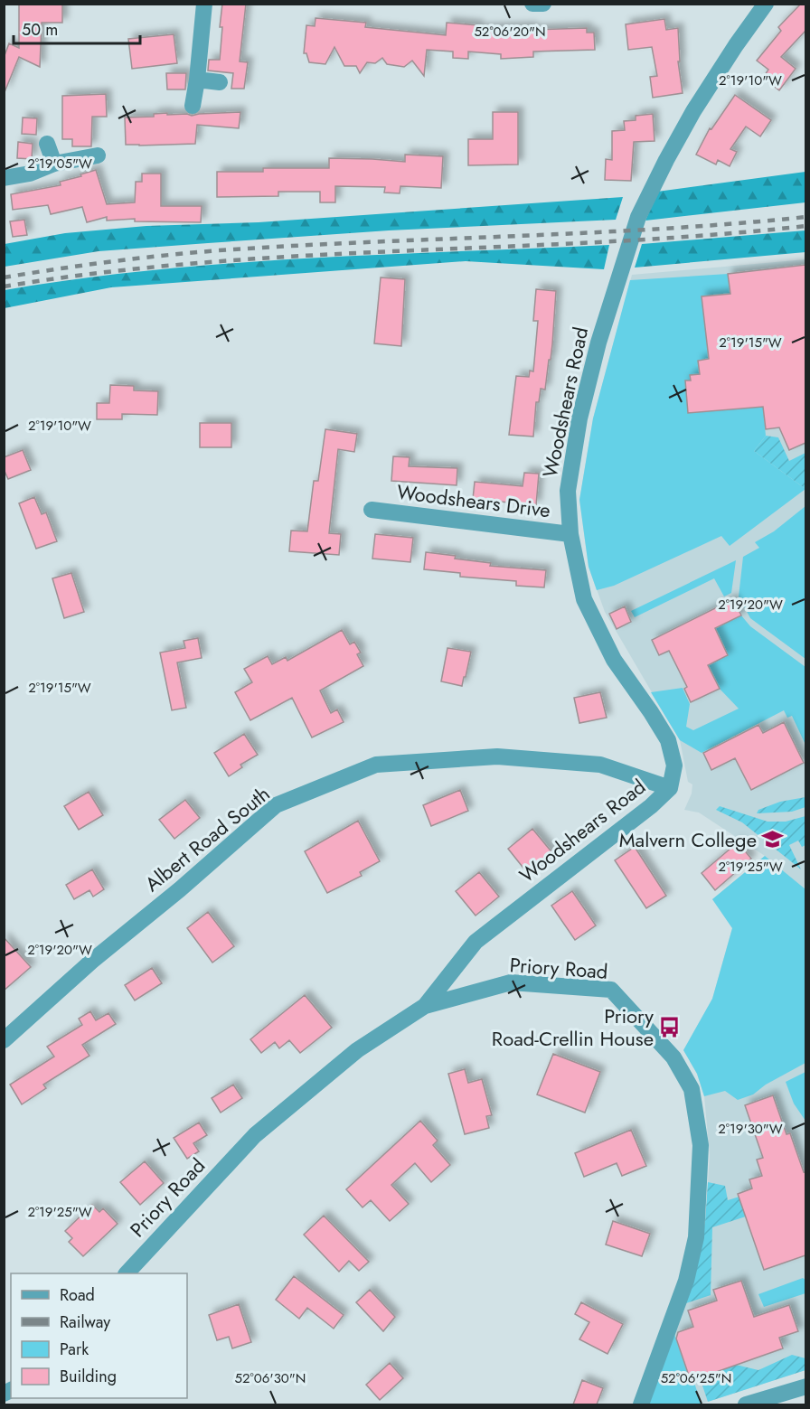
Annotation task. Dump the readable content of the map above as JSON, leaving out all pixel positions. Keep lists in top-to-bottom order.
{
  "streets": {
    "street": [
      "Woodshears Road",
      "Woodshears Drive",
      "Albert Road South",
      "Priory Road"
    ]
  },
  "crossings": [
    ["Woodshears Road", "Woodshears Drive"],
    ["Woodshears Road", "Albert Road South"],
    ["Woodshears Road", "Priory Road"]
  ],
  "places": {
    "school or university": ["Malvern College"],
    "bus stop": ["Priory Road-Crellin House"]
  },
  "legend": [
    "Road",
    "Railway",
    "Park",
    "Building"
  ],
  "scale_bar": "50 m",
  "coordinates": [
    "52°06'20\"N",
    "2°19'10\"W",
    "2°19'05\"W",
    "2°19'15\"W",
    "2°19'20\"W",
    "2°19'25\"W",
    "2°19'30\"W",
    "52°06'30\"N",
    "52°06'25\"N"
  ]
}
